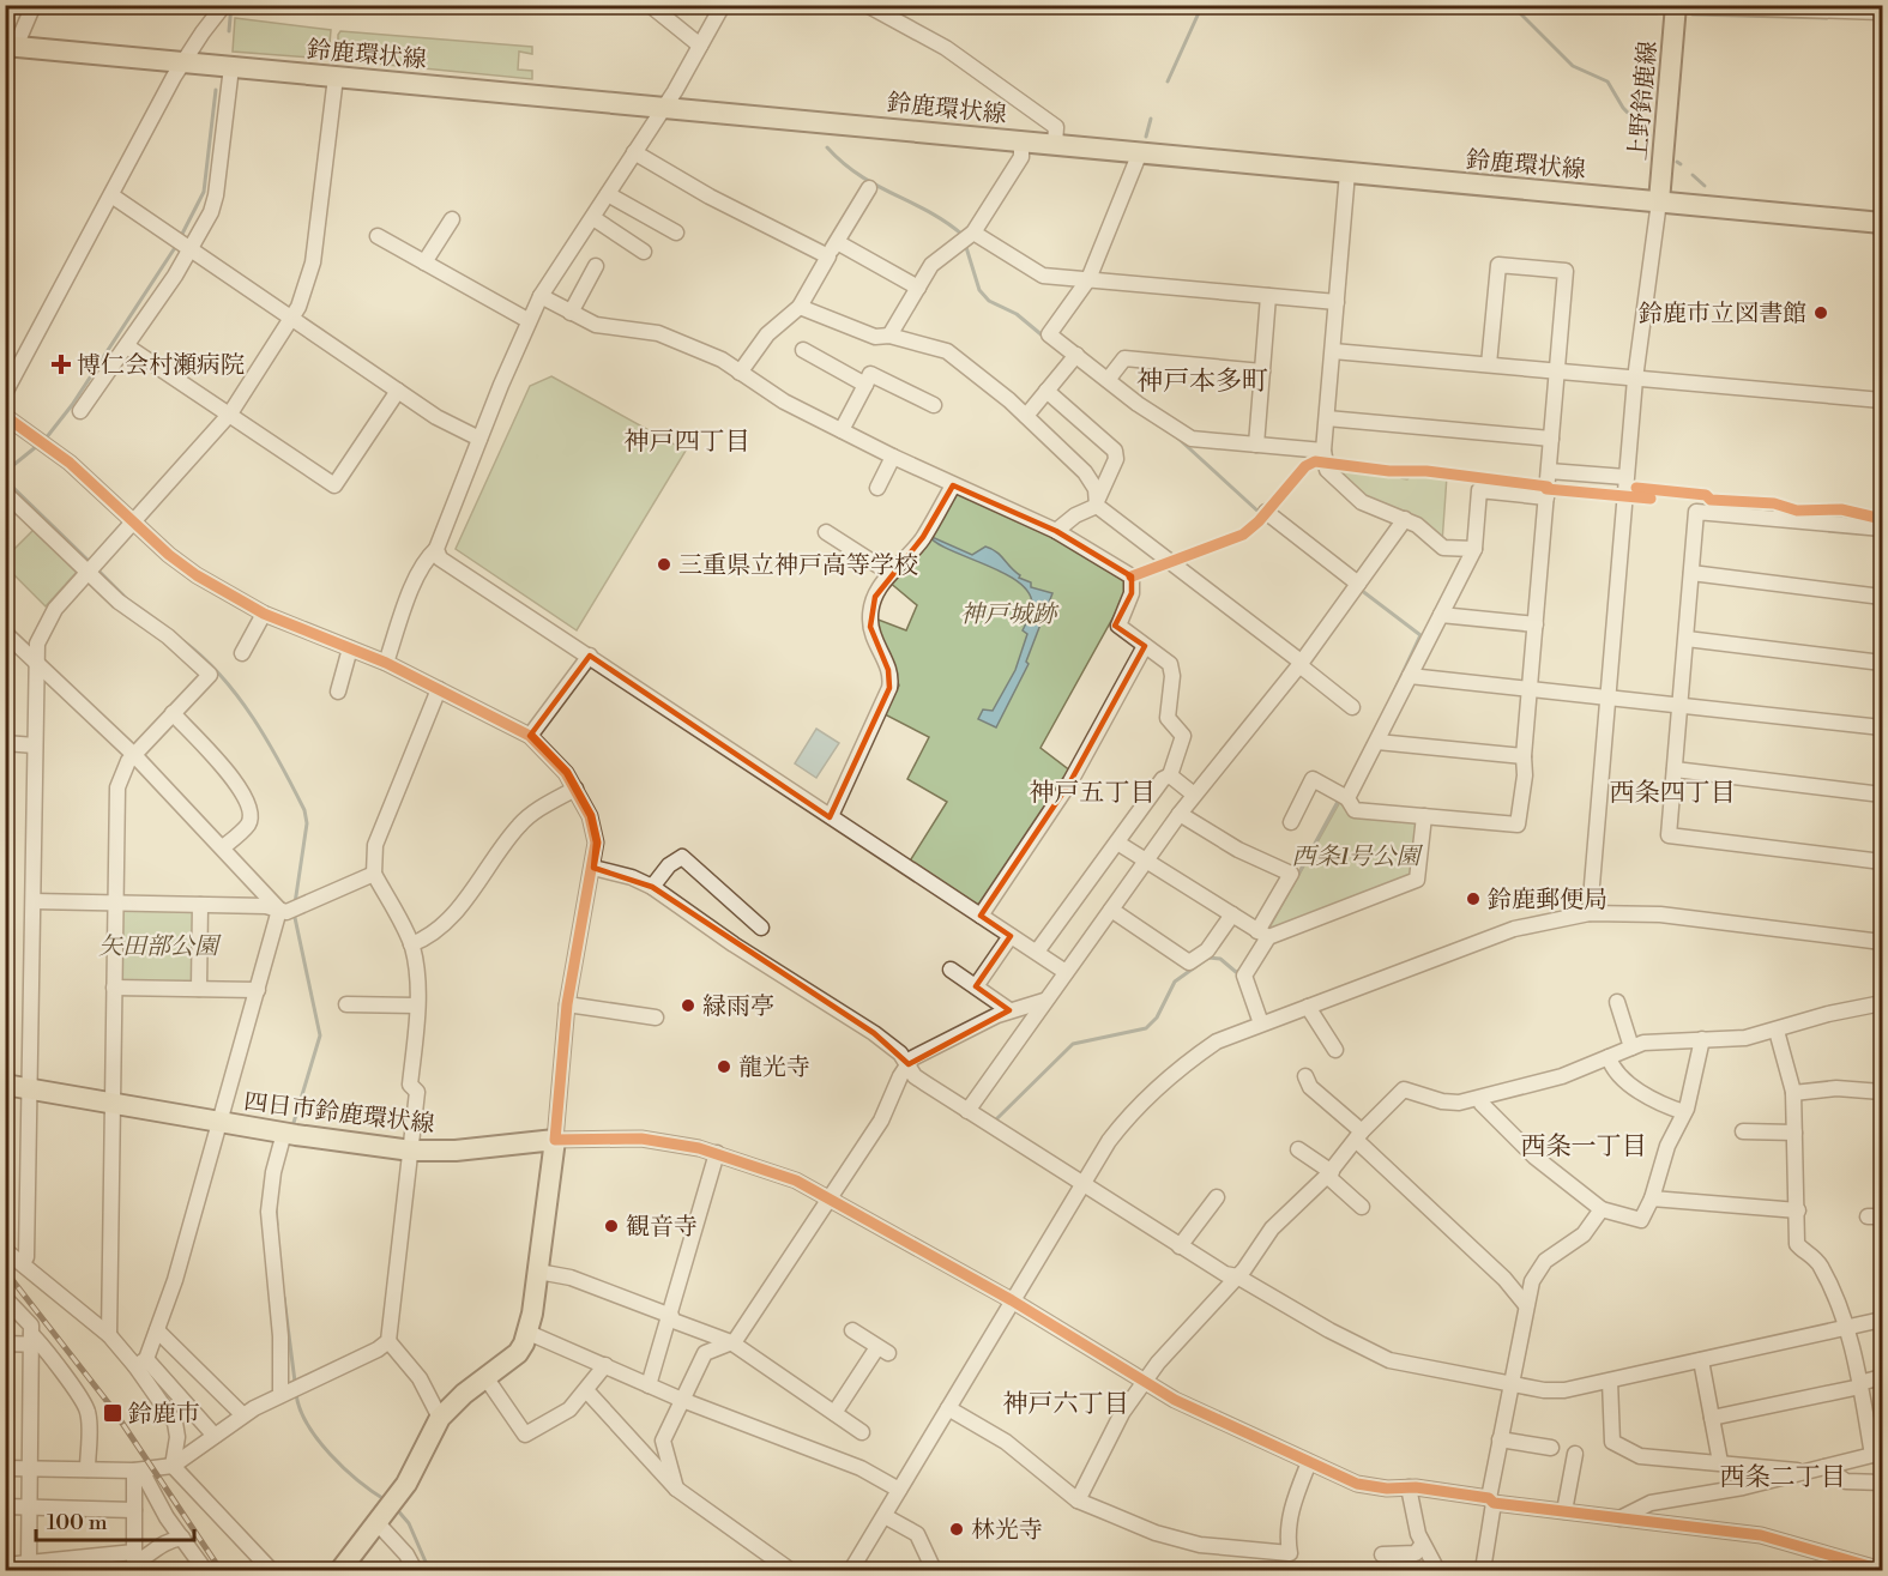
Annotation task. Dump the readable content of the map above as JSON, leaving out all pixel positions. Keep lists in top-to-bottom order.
{
  "streets": {
    "main road": ["鈴鹿環状線", "上野鈴鹿線", "四日市鈴鹿環状線"]
  },
  "crossings": [
    ["鈴鹿環状線", "上野鈴鹿線"]
  ],
  "districts": [
    "神戸本多町",
    "神戸四丁目",
    "神戸五丁目",
    "西条四丁目",
    "西条一丁目",
    "神戸六丁目",
    "西条二丁目"
  ],
  "parks": ["神戸城跡", "西条1号公園", "矢田部公園"],
  "places": {
    "other": [
      "鈴鹿市立図書館",
      "三重県立神戸高等学校",
      "鈴鹿郵便局",
      "緑雨亭",
      "龍光寺",
      "観音寺",
      "林光寺"
    ],
    "health": ["博仁会村瀬病院"],
    "transit": ["鈴鹿市"]
  },
  "scale_bar": "100 m"
}
